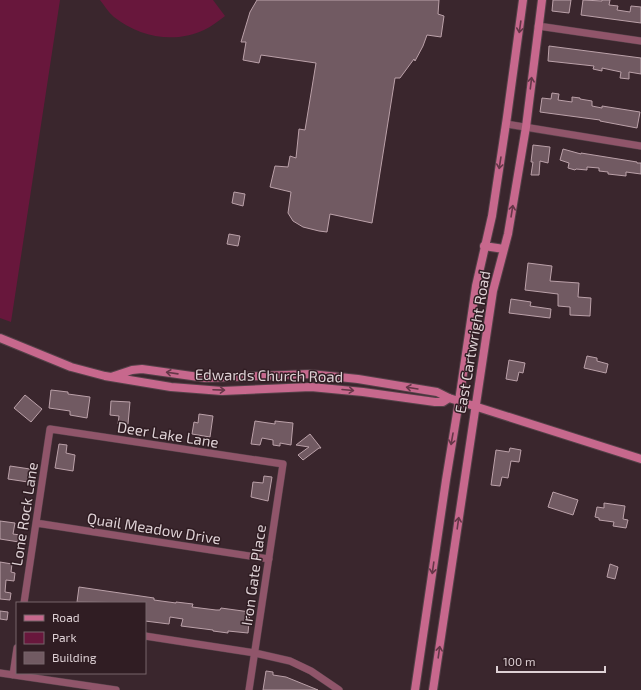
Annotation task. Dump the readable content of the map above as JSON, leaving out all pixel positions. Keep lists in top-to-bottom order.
{
  "streets": {
    "main road": ["East Cartwright Road", "Edwards Church Road"],
    "street": [
      "Deer Lake Lane",
      "Lone Rock Lane",
      "Quail Meadow Drive",
      "Iron Gate Place"
    ]
  },
  "crossings": [
    ["East Cartwright Road", "Edwards Church Road"],
    ["Deer Lake Lane", "Lone Rock Lane"],
    ["Deer Lake Lane", "Iron Gate Place"],
    ["Lone Rock Lane", "Quail Meadow Drive"],
    ["Quail Meadow Drive", "Iron Gate Place"]
  ],
  "legend": ["Road", "Park", "Building"],
  "scale_bar": "100 m"
}
